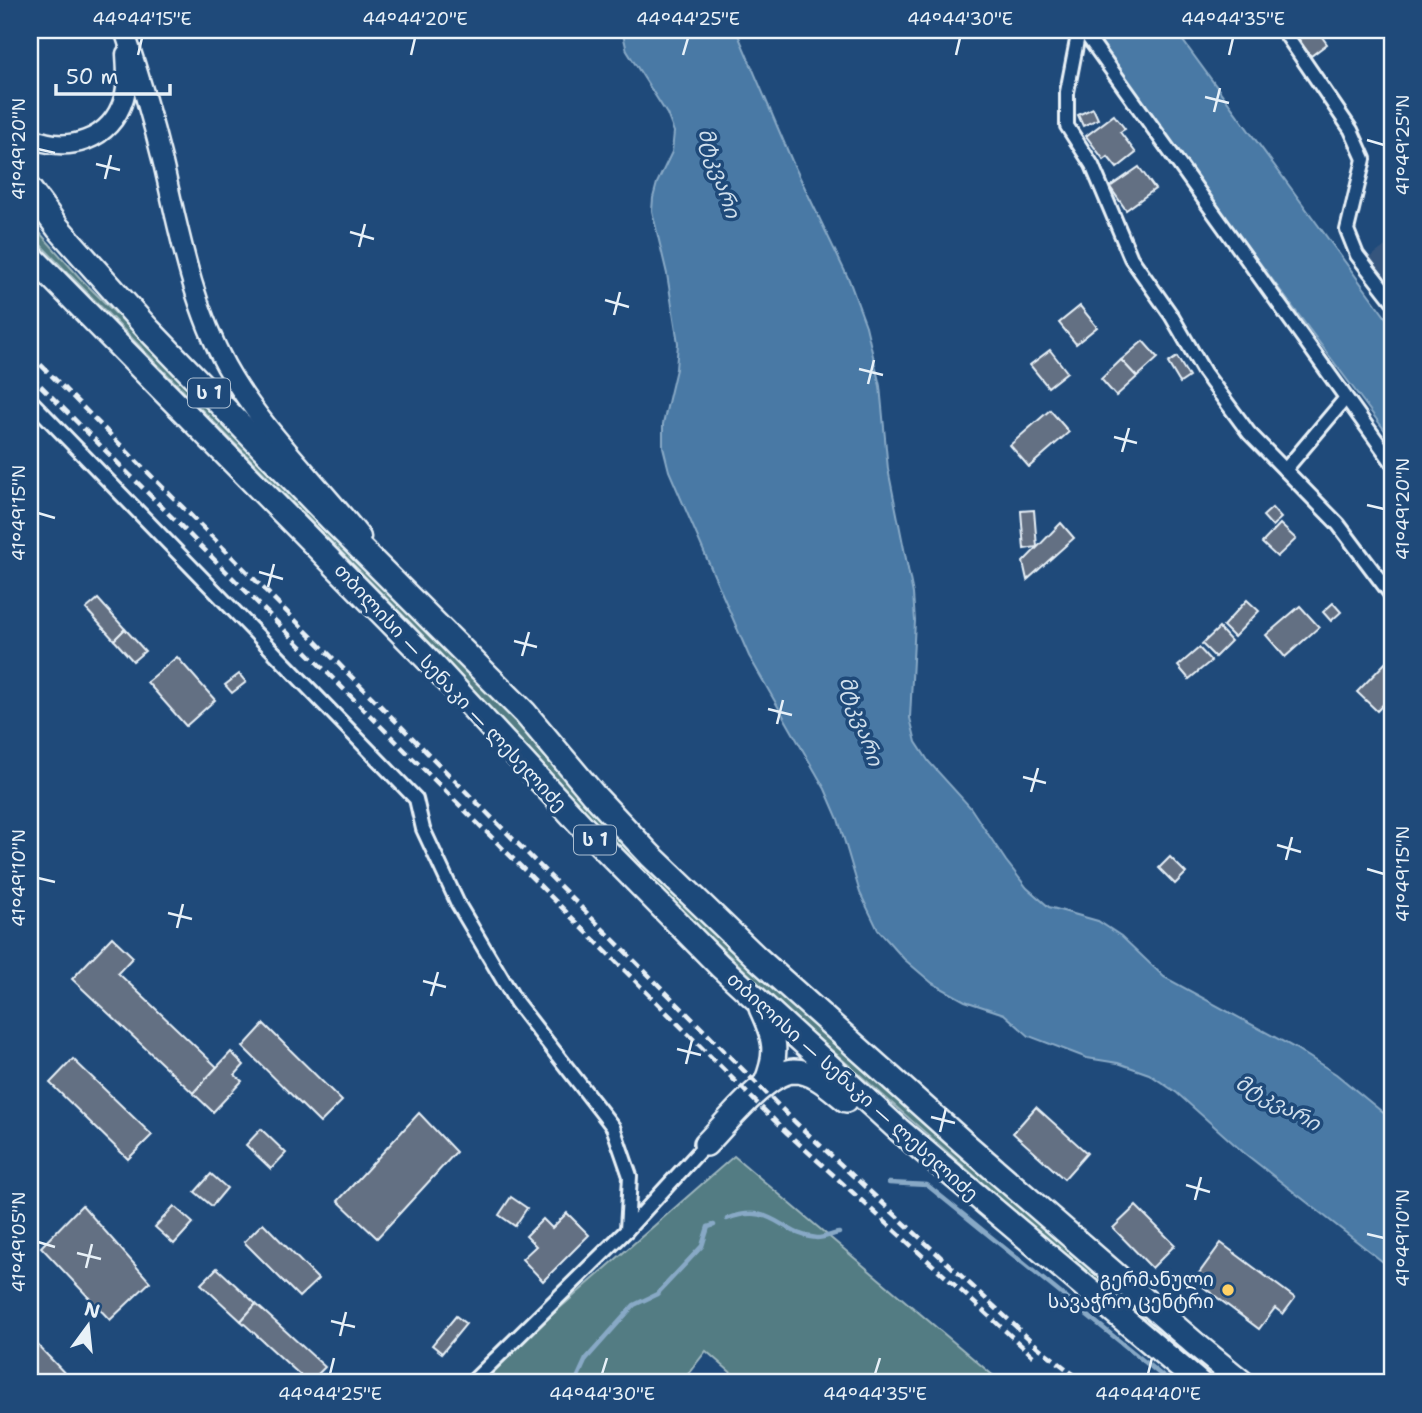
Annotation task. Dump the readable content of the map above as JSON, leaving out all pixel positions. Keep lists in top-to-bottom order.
{
  "streets": {
    "highway": ["ს 1", "თბილისი — სენაკი — ლესელიძე"]
  },
  "water": ["მტკვარი"],
  "places": ["გერმანული სავაჭრო ცენტრი"],
  "scale_bar": "50 m",
  "north": "top",
  "coordinates": [
    "44°44'15\"E",
    "44°44'20\"E",
    "44°44'25\"E",
    "44°44'30\"E",
    "44°44'35\"E",
    "41°49'25\"N",
    "41°49'20\"N",
    "41°49'15\"N",
    "41°49'10\"N",
    "41°49'05\"N",
    "44°44'40\"E"
  ]
}
